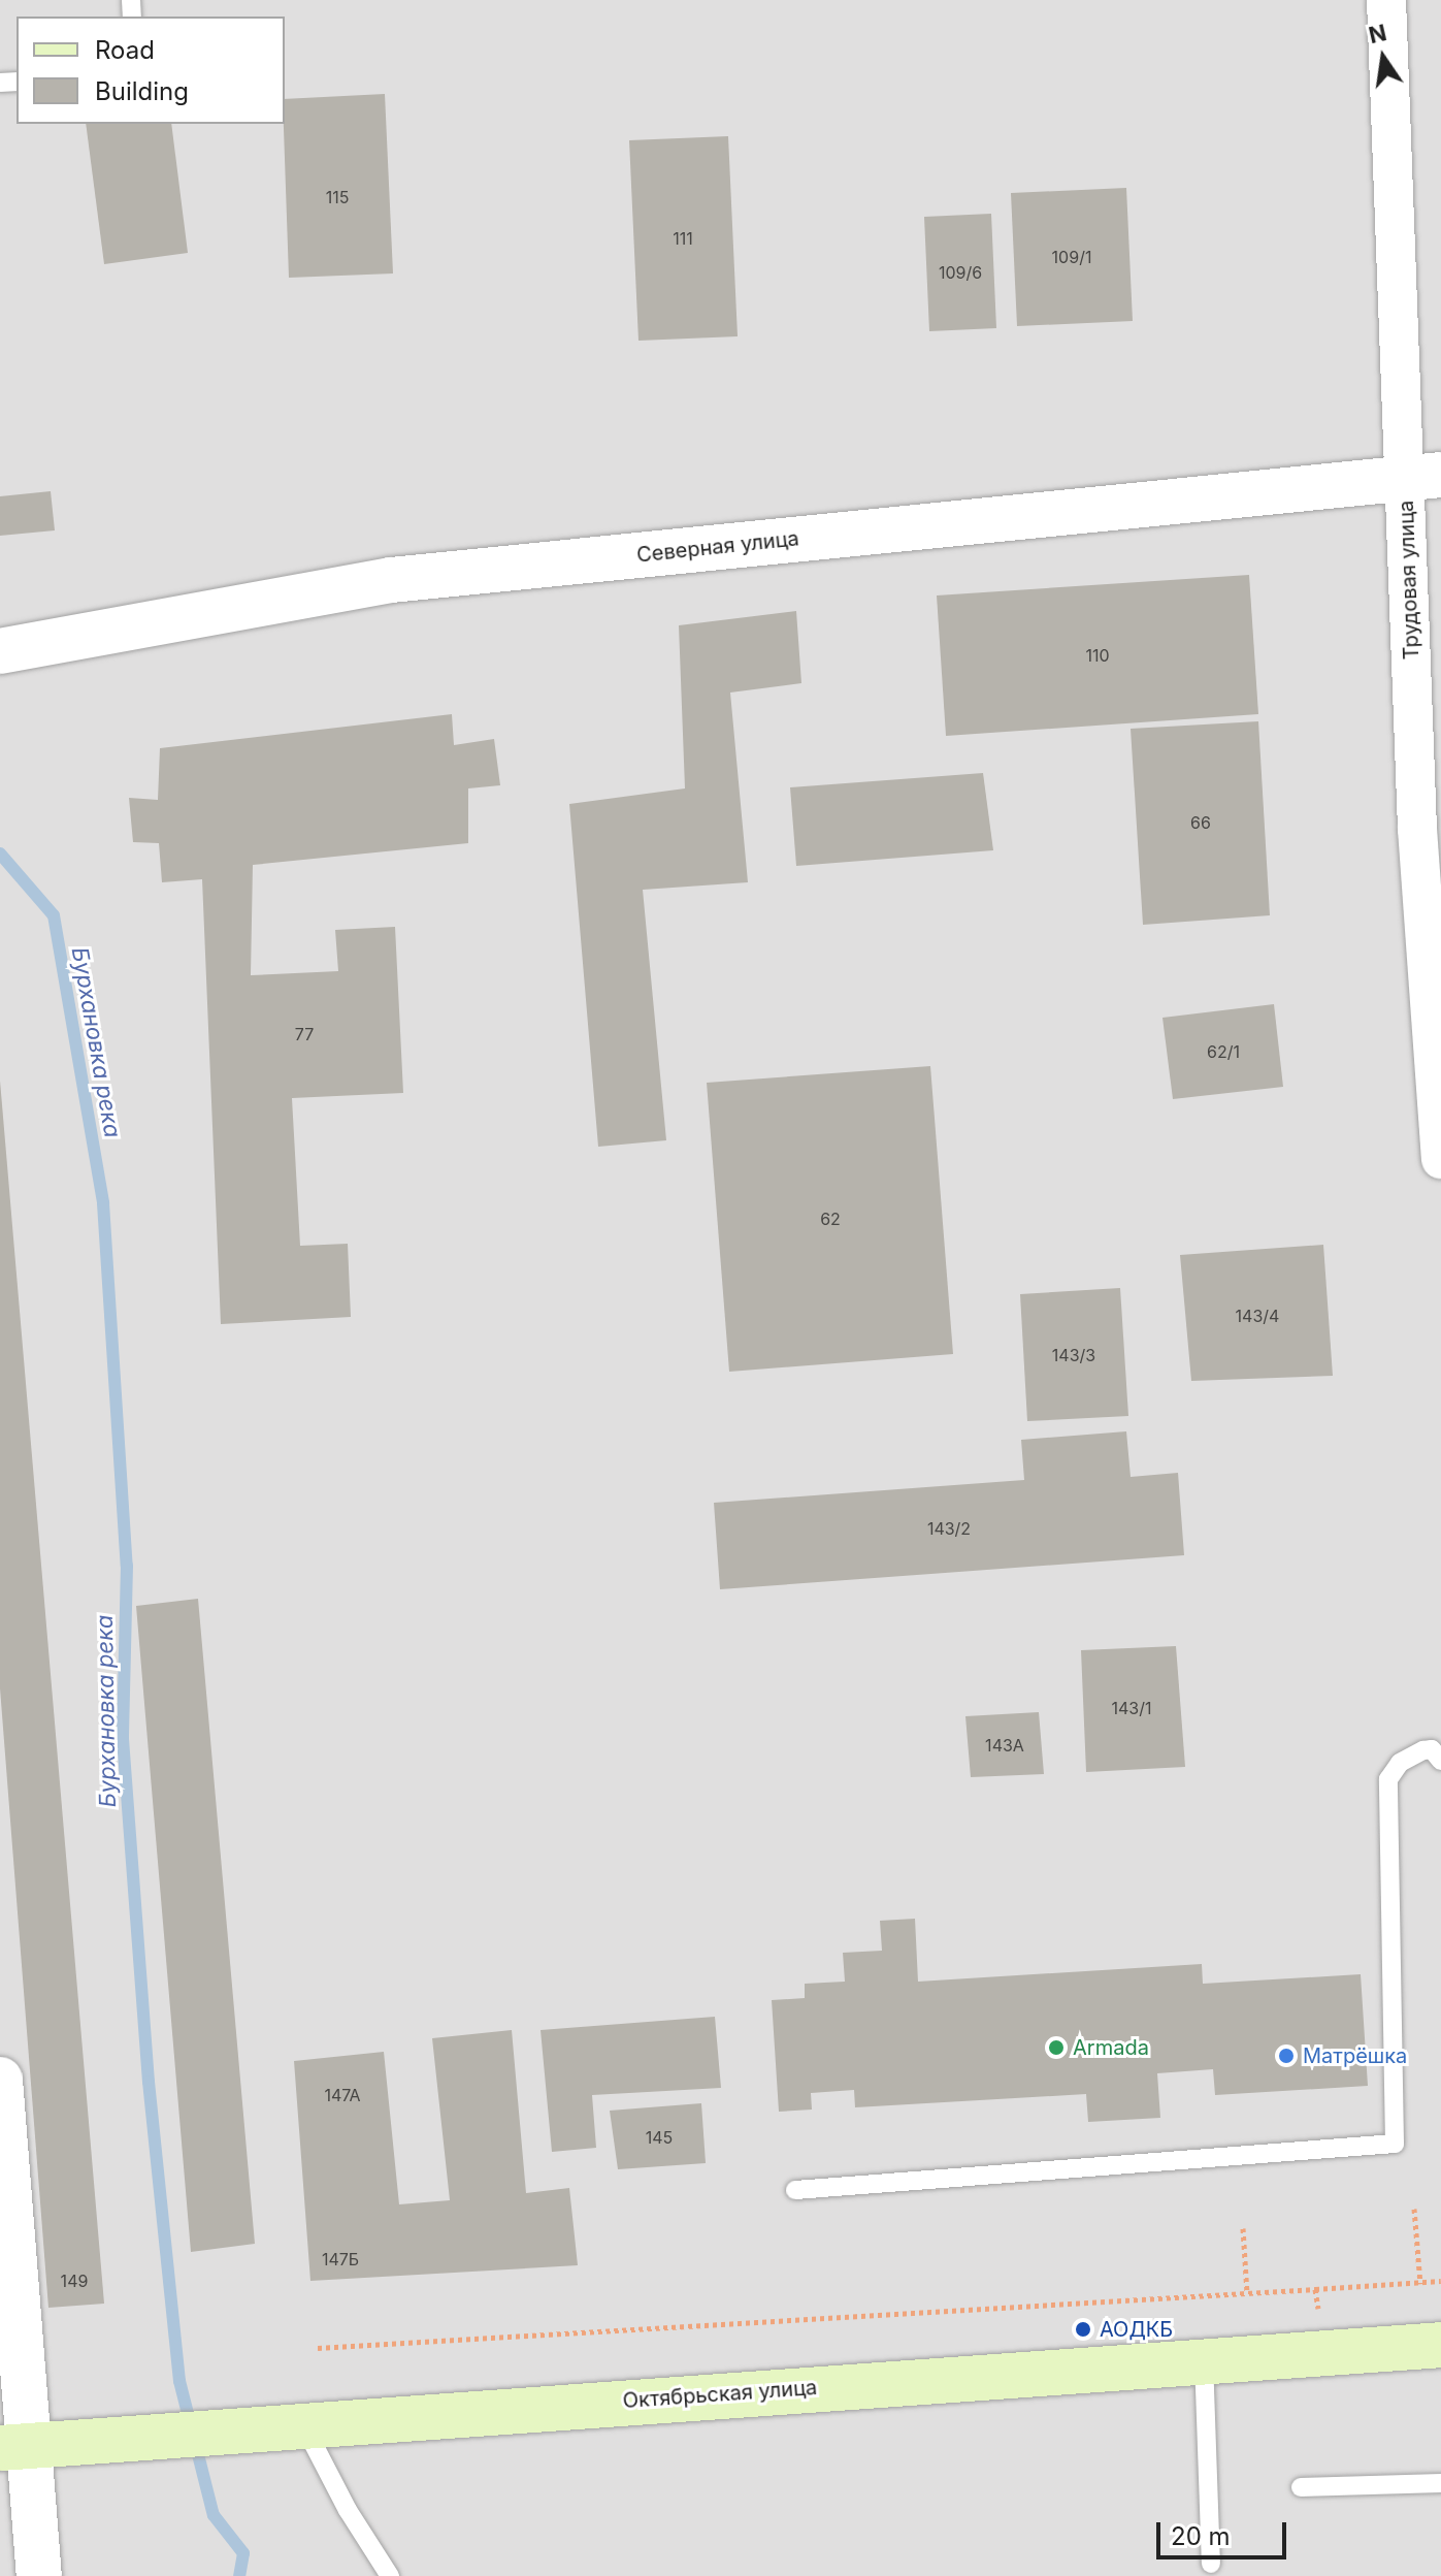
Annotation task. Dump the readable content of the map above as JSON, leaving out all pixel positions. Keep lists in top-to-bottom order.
{
  "streets": {
    "main road": ["Октябрьская улица"],
    "street": ["Северная улица", "Трудовая улица"]
  },
  "crossings": [
    ["Северная улица", "Трудовая улица"]
  ],
  "water": ["Бурхановка река"],
  "places": ["Armada", "Матрёшка", "АОДКБ"],
  "house_numbers": [
    "115",
    "111",
    "109/1",
    "109/6",
    "110",
    "66",
    "77",
    "62/1",
    "62",
    "143/4",
    "143/3",
    "143/2",
    "143/1",
    "143А",
    "147А",
    "145",
    "147Б",
    "149"
  ],
  "legend": ["Road", "Building"],
  "scale_bar": "20 m",
  "north": "top"
}
